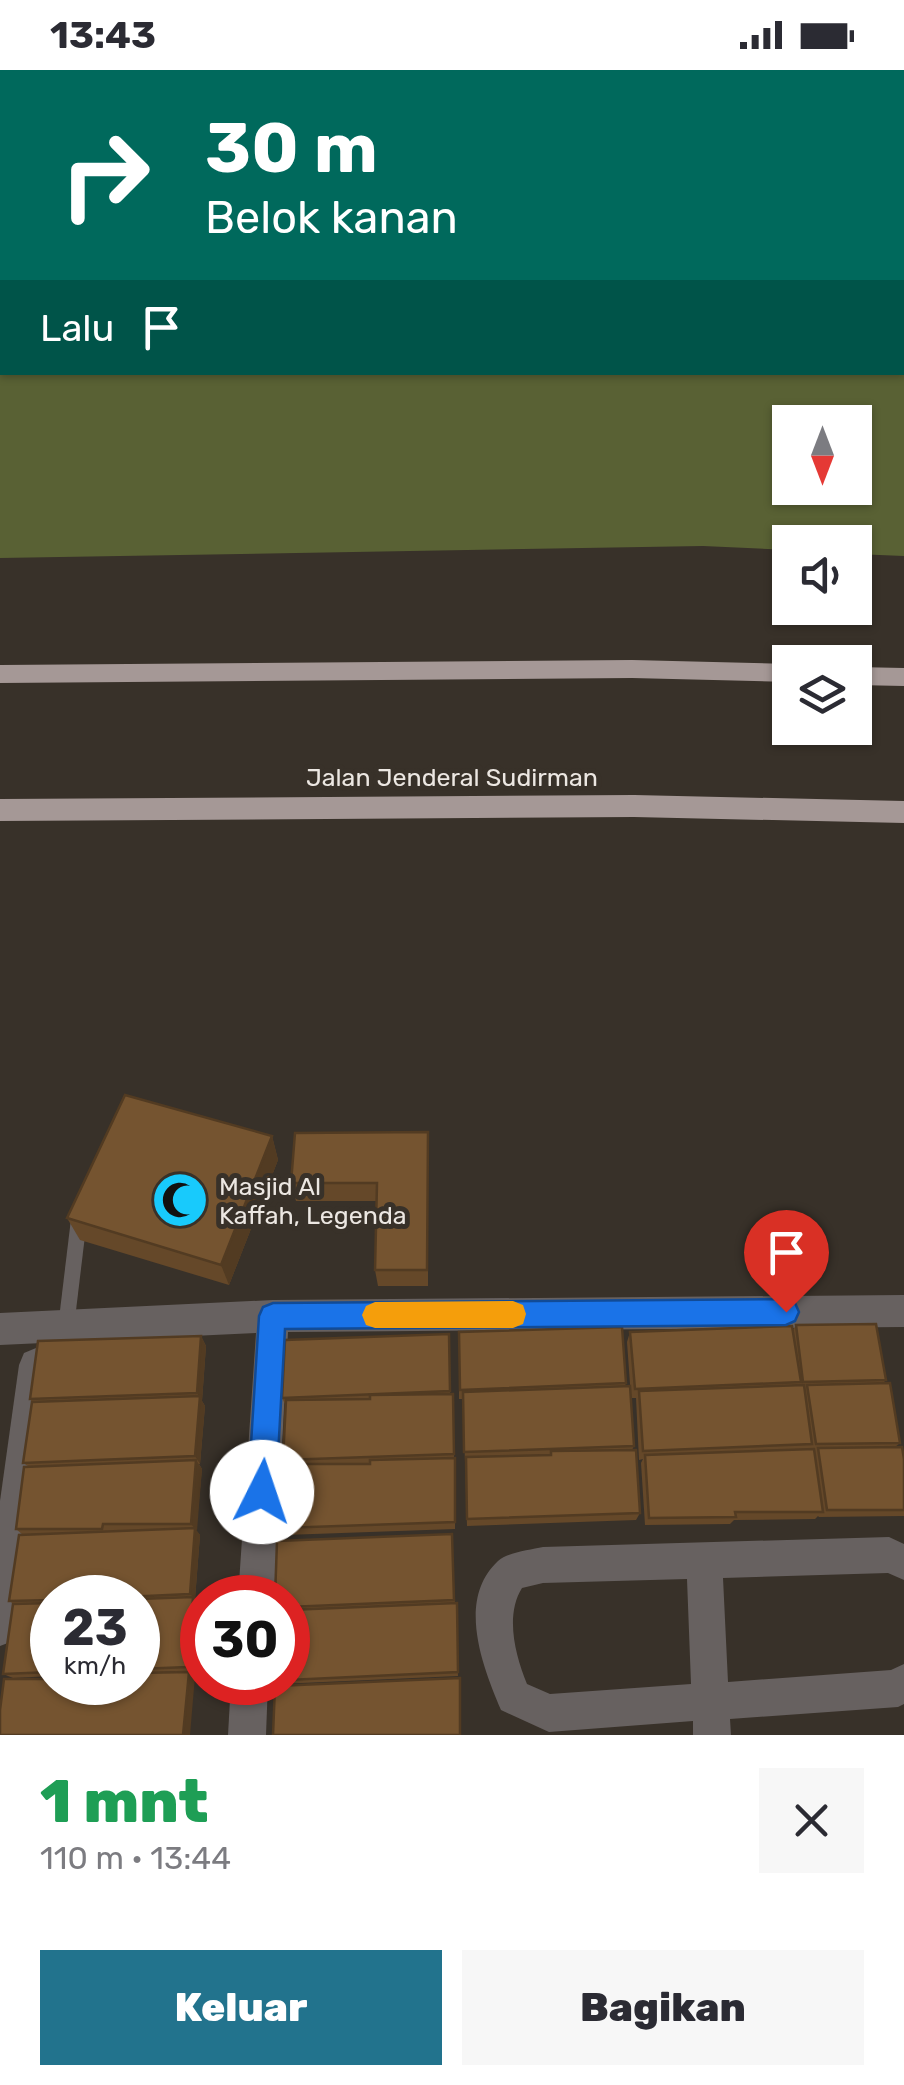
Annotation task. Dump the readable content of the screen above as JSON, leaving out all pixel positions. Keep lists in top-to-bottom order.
{
  "streets": {
    "highway": ["Jalan Jenderal Sudirman"]
  },
  "places": {
    "mosque": ["Masjid Al Kaffah, Legenda"]
  },
  "north": "bottom",
  "page": {
    "status": "13:43",
    "turn": ["30 m", "Belok kanan"],
    "then": "Lalu",
    "speed": "23 km/h",
    "limit": "30",
    "heading": ["1 mnt", "110 m · 13:44"],
    "buttons": ["Keluar", "Bagikan"]
  }
}
